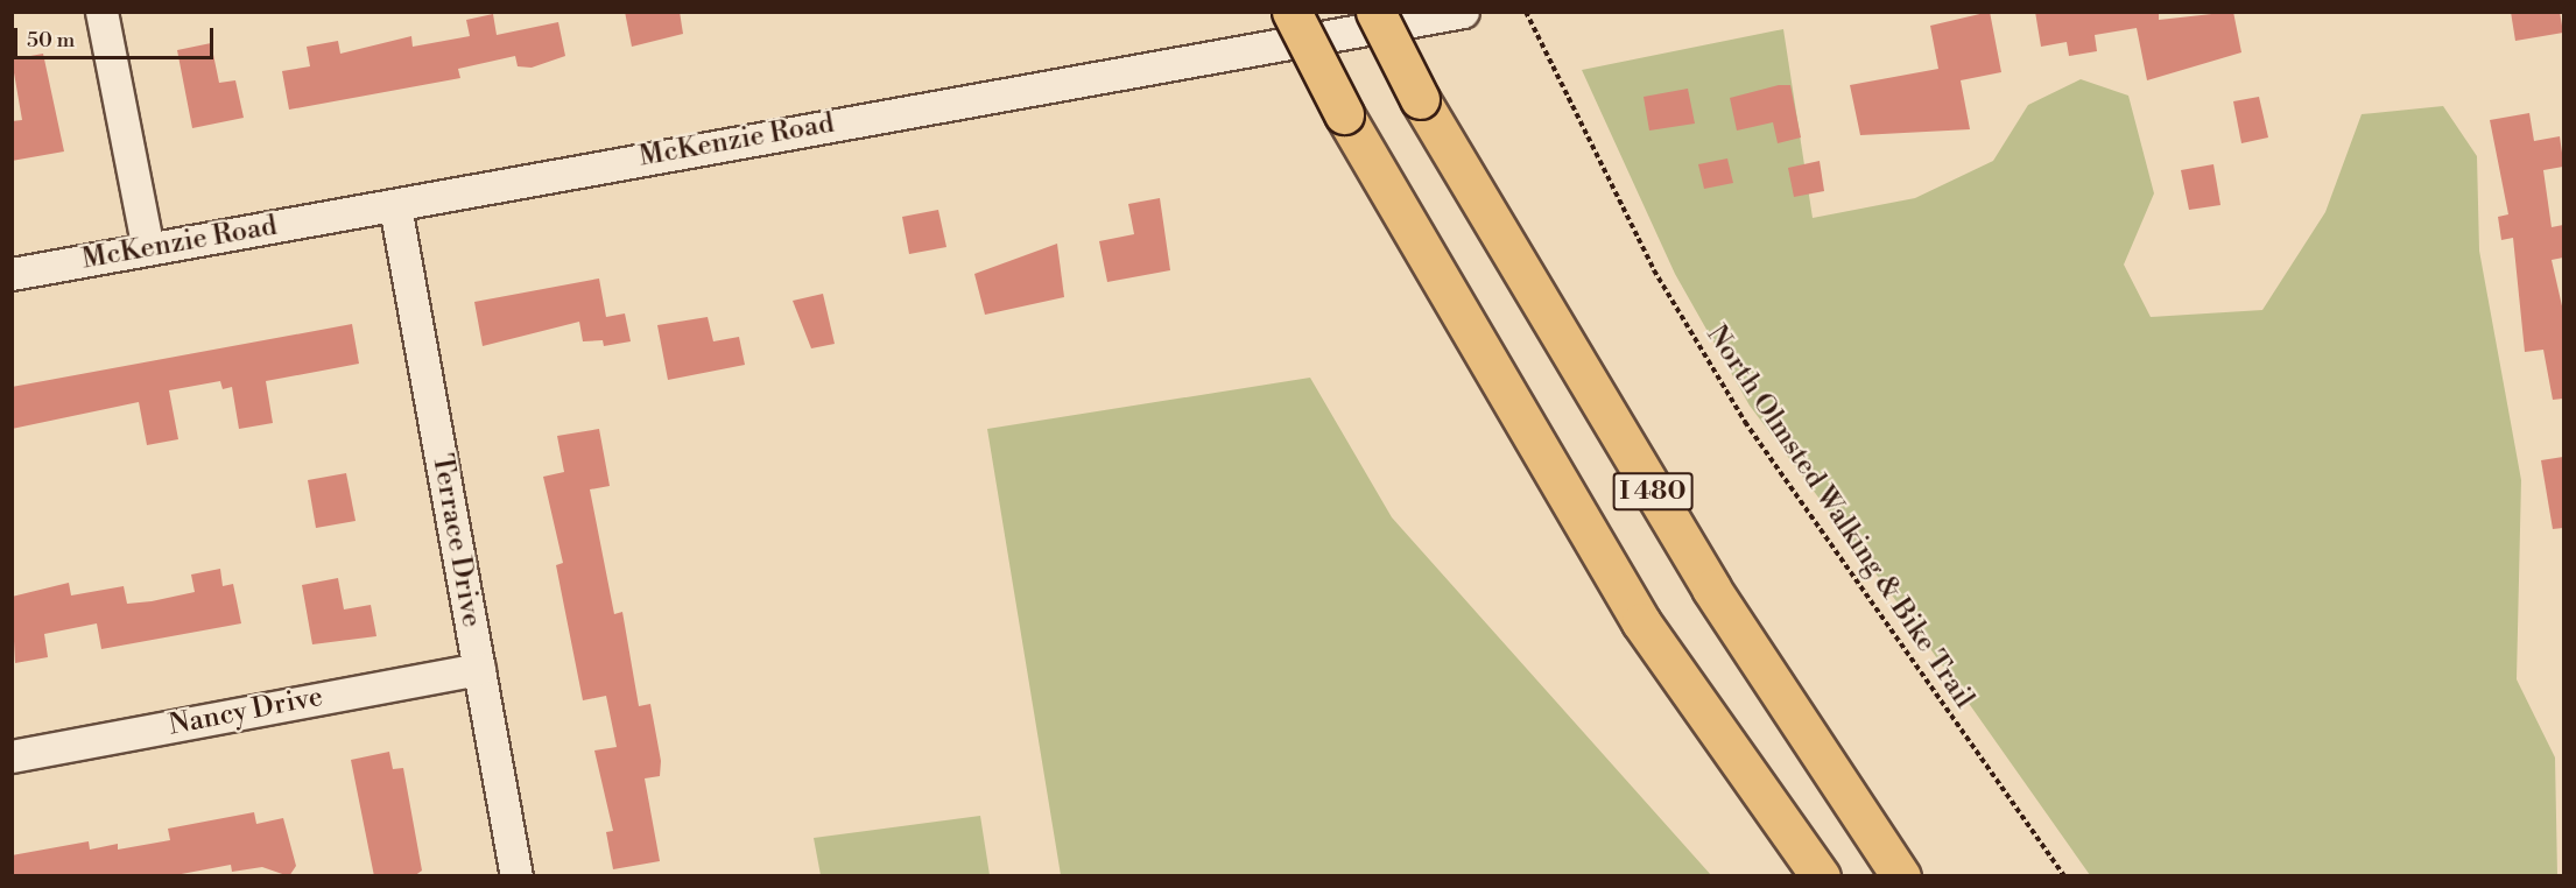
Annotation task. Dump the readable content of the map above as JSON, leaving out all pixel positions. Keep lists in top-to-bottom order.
{
  "streets": {
    "highway": ["I 480"],
    "street": ["McKenzie Road", "Terrace Drive", "Nancy Drive"],
    "path": ["North Olmsted Walking & Bike Trail"]
  },
  "crossings": [
    ["McKenzie Road", "Terrace Drive"],
    ["Terrace Drive", "Nancy Drive"]
  ],
  "scale_bar": "50 m"
}
